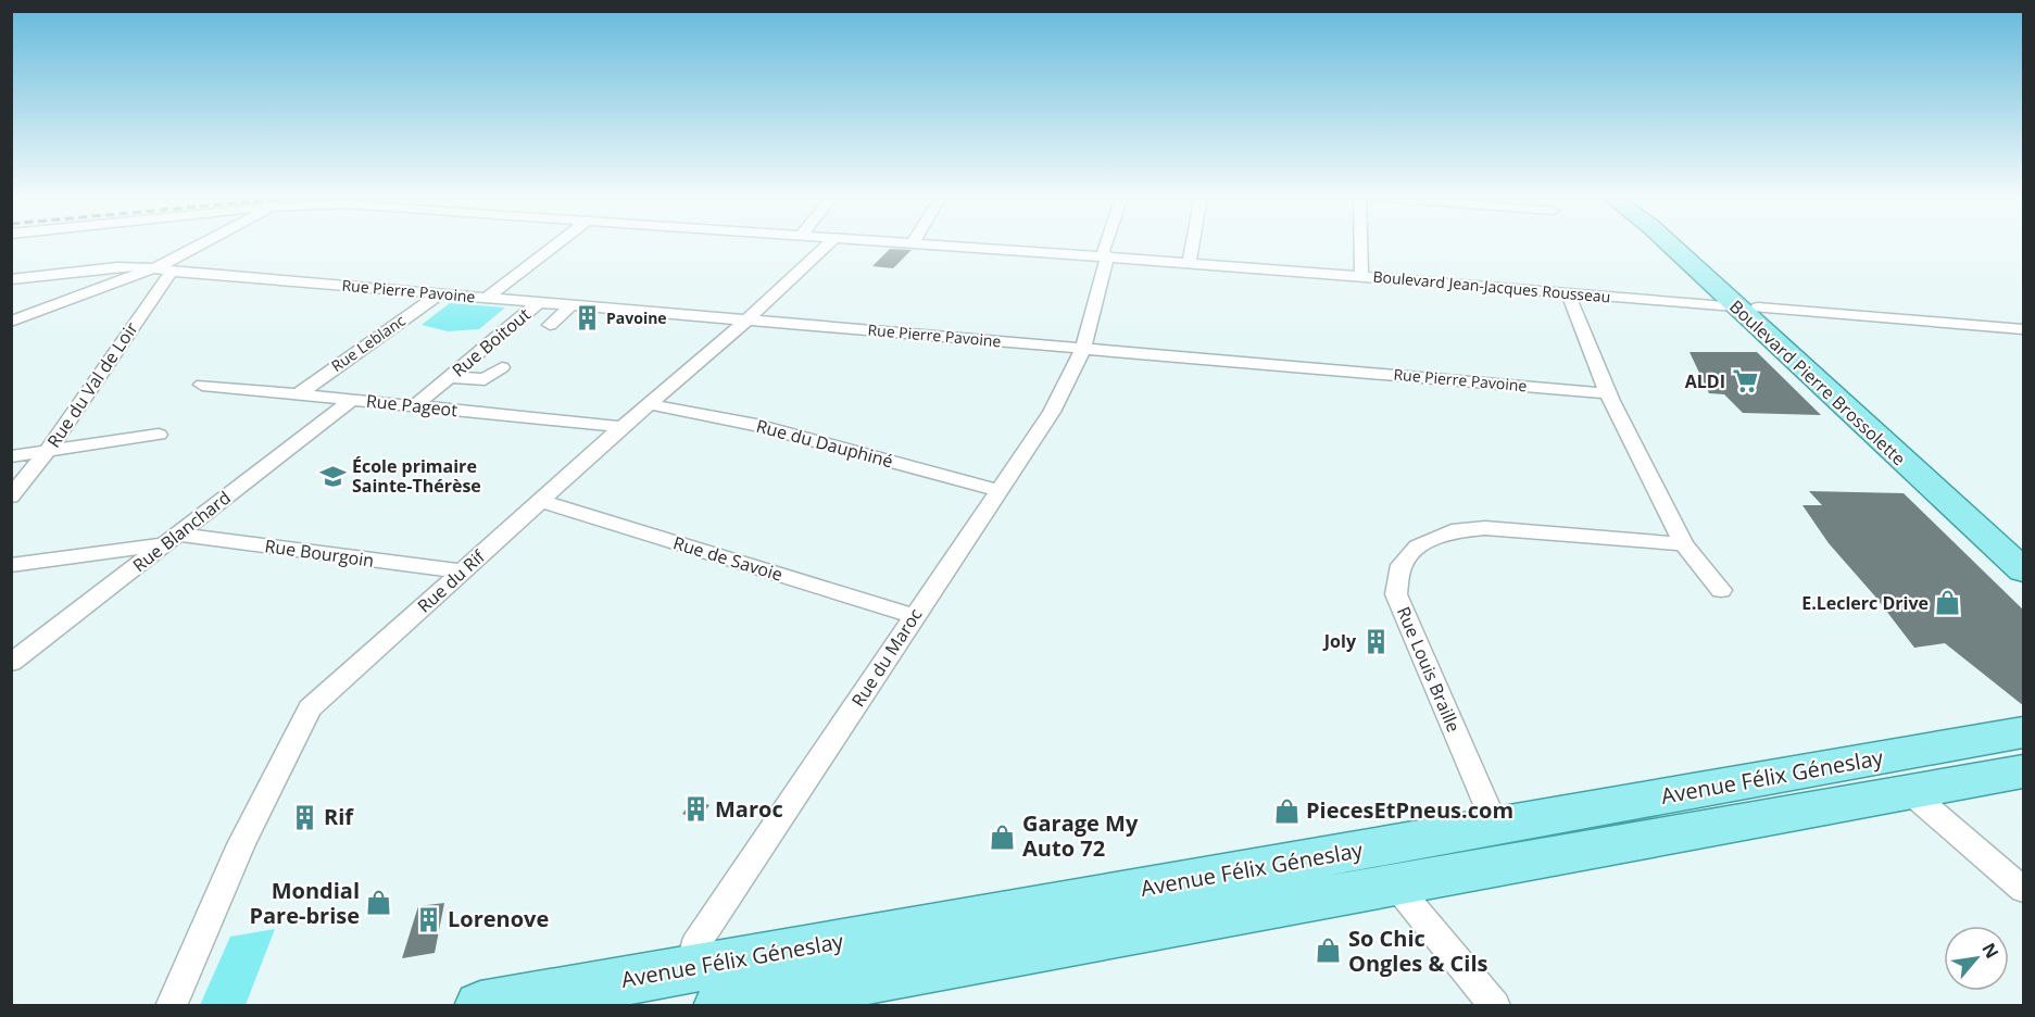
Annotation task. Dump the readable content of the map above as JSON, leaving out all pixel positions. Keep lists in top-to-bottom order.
{
  "streets": {
    "main road": ["Boulevard Pierre Brossolette", "Avenue Félix Géneslay"],
    "street": [
      "Boulevard Jean-Jacques Rousseau",
      "Rue Pierre Pavoine",
      "Rue Boitout",
      "Rue Leblanc",
      "Rue du Val de Loir",
      "Rue Pageot",
      "Rue du Dauphiné",
      "Rue Blanchard",
      "Rue Bourgoin",
      "Rue de Savoie",
      "Rue du Rif",
      "Rue du Maroc",
      "Rue Louis Braille"
    ]
  },
  "crossings": [
    ["Boulevard Jean-Jacques Rousseau", "Boulevard Pierre Brossolette"],
    ["Boulevard Jean-Jacques Rousseau", "Rue du Maroc"],
    ["Rue Pierre Pavoine", "Rue Boitout"],
    ["Rue Pierre Pavoine", "Rue Leblanc"],
    ["Rue Pierre Pavoine", "Rue du Val de Loir"],
    ["Rue Pierre Pavoine", "Rue du Rif"],
    ["Rue Pierre Pavoine", "Rue du Maroc"],
    ["Rue Boitout", "Rue Pageot"],
    ["Rue Leblanc", "Rue Pageot"],
    ["Rue Pageot", "Rue Blanchard"],
    ["Rue Pageot", "Rue du Rif"],
    ["Rue du Dauphiné", "Rue du Rif"],
    ["Rue du Dauphiné", "Rue du Maroc"],
    ["Rue Blanchard", "Rue Bourgoin"],
    ["Rue Bourgoin", "Rue du Rif"],
    ["Rue de Savoie", "Rue du Rif"],
    ["Rue de Savoie", "Rue du Maroc"],
    ["Rue du Maroc", "Avenue Félix Géneslay"],
    ["Rue Louis Braille", "Avenue Félix Géneslay"]
  ],
  "places": {
    "building": [
      "Pavoine",
      "Joly",
      "Maroc",
      "Rif",
      "Lorenove"
    ],
    "supermarket": ["ALDI"],
    "school or university": ["École primaire Sainte-Thérèse"],
    "shop": [
      "E.Leclerc Drive",
      "PiecesEtPneus.com",
      "Garage My Auto 72",
      "Mondial Pare-brise",
      "So Chic Ongles & Cils"
    ]
  },
  "north": "top right"
}
